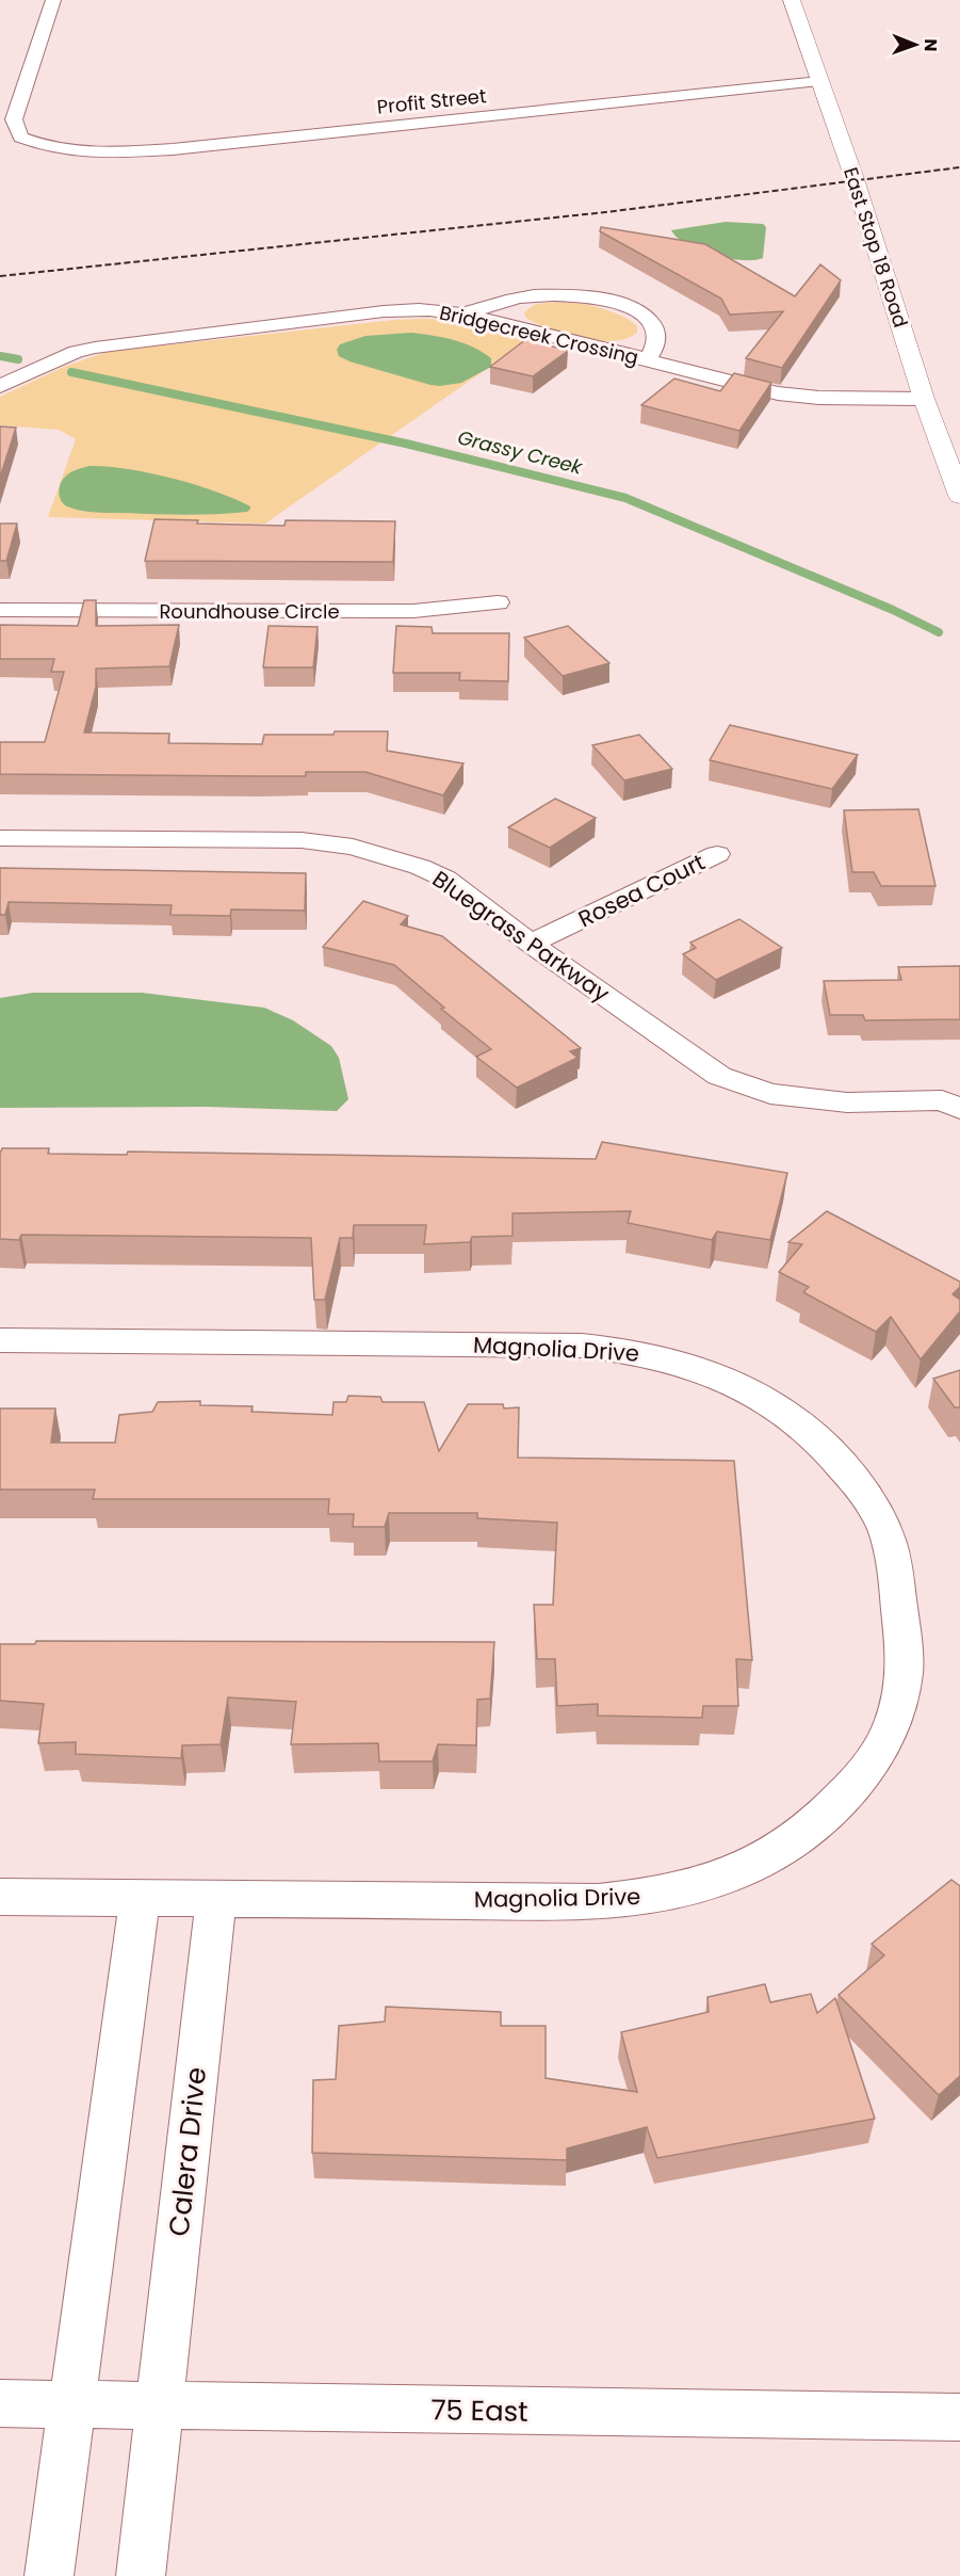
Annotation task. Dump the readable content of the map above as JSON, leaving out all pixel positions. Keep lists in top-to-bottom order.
{
  "streets": {
    "street": [
      "Profit Street",
      "East Stop 18 Road",
      "Bridgecreek Crossing",
      "Roundhouse Circle",
      "Rosea Court",
      "Bluegrass Parkway",
      "Magnolia Drive",
      "Calera Drive",
      "75 East"
    ]
  },
  "crossings": [
    ["Profit Street", "East Stop 18 Road"],
    ["East Stop 18 Road", "Bridgecreek Crossing"],
    ["Rosea Court", "Bluegrass Parkway"],
    ["Magnolia Drive", "Calera Drive"],
    ["Calera Drive", "75 East"]
  ],
  "water": ["Grassy Creek"],
  "north": "right"
}
